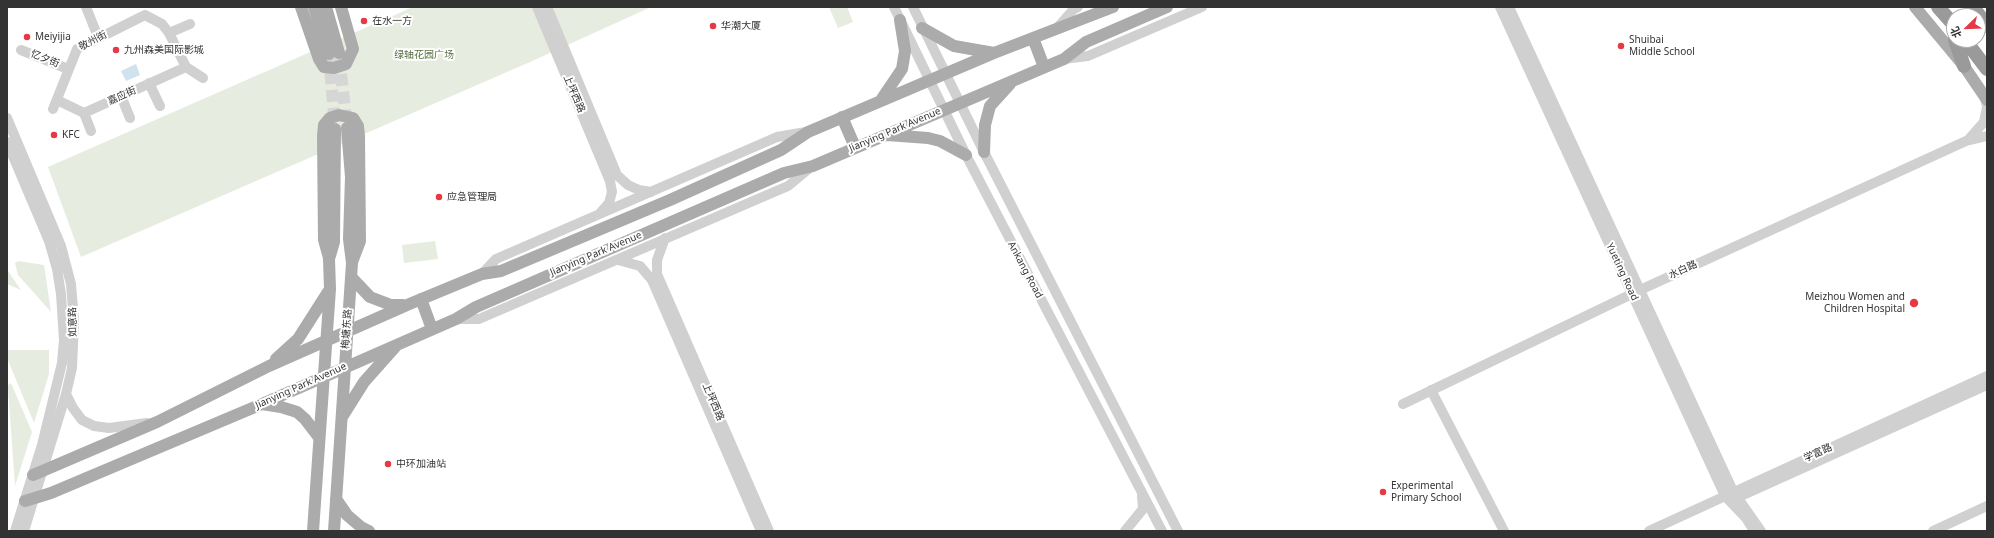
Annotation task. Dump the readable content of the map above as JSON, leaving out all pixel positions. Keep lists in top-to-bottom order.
{
  "streets": {
    "main road": ["Jianying Park Avenue", "梅塘东路"],
    "street": [
      "敬州街",
      "忆夕街",
      "上坪西路",
      "嘉应街",
      "Ankang Road",
      "水白路",
      "Yueting Road",
      "如意路",
      "学富路"
    ]
  },
  "crossings": [
    ["敬州街", "忆夕街"],
    ["敬州街", "嘉应街"],
    ["Jianying Park Avenue", "Ankang Road"],
    ["Jianying Park Avenue", "如意路"],
    ["Jianying Park Avenue", "梅塘东路"],
    ["水白路", "Yueting Road"],
    ["Yueting Road", "学富路"]
  ],
  "parks": ["绿轴花园广场"],
  "places": [
    "在水一方",
    "华潮大厦",
    "Meiyijia",
    "Shuibai Middle School",
    "九州森美国际影城",
    "KFC",
    "应急管理局",
    "Meizhou Women and Children Hospital",
    "中环加油站",
    "Experimental Primary School"
  ],
  "north": "bottom left"
}
